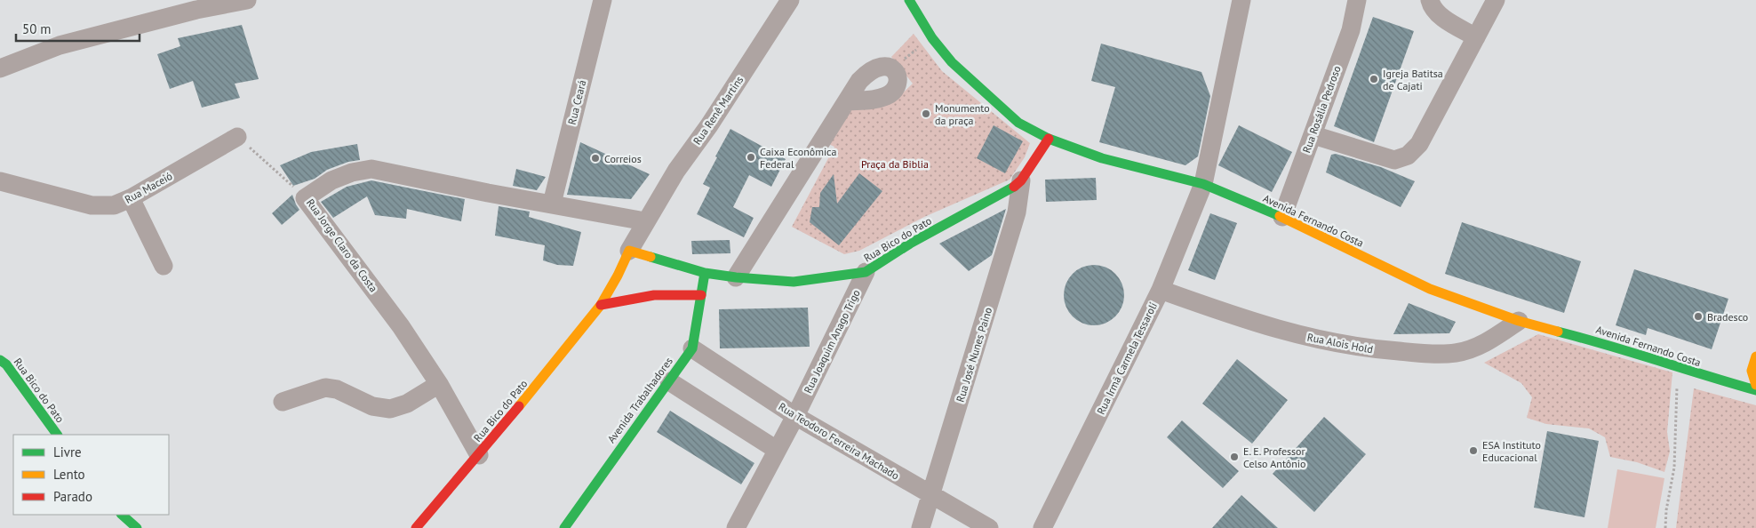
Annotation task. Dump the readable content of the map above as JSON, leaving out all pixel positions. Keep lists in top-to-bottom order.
{
  "streets": {
    "street": [
      "Rua Ceará",
      "Rua Rosália Pedroso",
      "Rua Renê Martins",
      "Rua Maceió",
      "Avenida Fernando Costa",
      "Rua Bico do Pato",
      "Rua Jorge Claro da Costa",
      "Rua Joaquim Anago Trigo",
      "Rua Alois Hold",
      "Rua José Nunes Paino",
      "Rua Irmã Carmela Tessaroli",
      "Avenida Trabalhadores",
      "Rua Teodoro Ferreira Machado"
    ]
  },
  "crossings": [
    ["Rua Ceará", "Rua Jorge Claro da Costa"],
    ["Rua Rosália Pedroso", "Avenida Fernando Costa"],
    ["Rua Renê Martins", "Rua Bico do Pato"],
    ["Rua Renê Martins", "Rua Jorge Claro da Costa"],
    ["Avenida Fernando Costa", "Rua Bico do Pato"],
    ["Avenida Fernando Costa", "Rua Alois Hold"],
    ["Avenida Fernando Costa", "Rua Irmã Carmela Tessaroli"],
    ["Rua Bico do Pato", "Rua Jorge Claro da Costa"],
    ["Rua Bico do Pato", "Rua Joaquim Anago Trigo"],
    ["Rua Bico do Pato", "Rua José Nunes Paino"],
    ["Rua Bico do Pato", "Avenida Trabalhadores"],
    ["Rua Joaquim Anago Trigo", "Rua Teodoro Ferreira Machado"],
    ["Rua Alois Hold", "Rua Irmã Carmela Tessaroli"],
    ["Rua José Nunes Paino", "Rua Teodoro Ferreira Machado"],
    ["Avenida Trabalhadores", "Rua Teodoro Ferreira Machado"]
  ],
  "parks": ["Praça da Biblia"],
  "places": [
    "Igreja Batitsa de Cajati",
    "Monumento da praça",
    "Caixa Econômica Federal",
    "Correios",
    "Bradesco",
    "ESA Instituto Educacional",
    "E. E. Professor Celso Antônio"
  ],
  "legend": ["Livre", "Lento", "Parado"],
  "scale_bar": "50 m"
}
